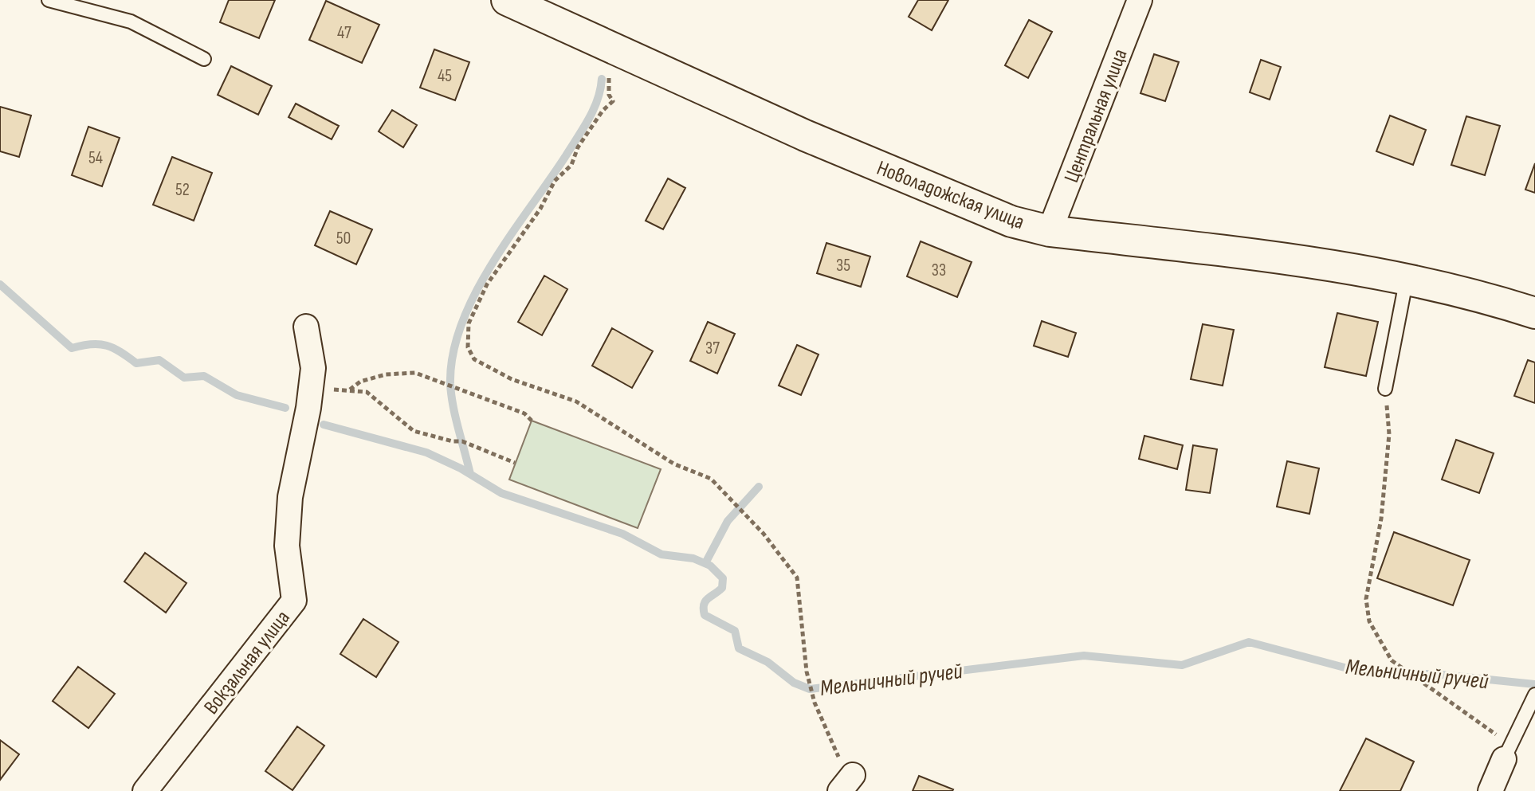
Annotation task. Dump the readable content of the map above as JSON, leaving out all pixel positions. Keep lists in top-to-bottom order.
{
  "streets": {
    "street": ["Центральная улица", "Новоладожская улица", "Вокзальная улица"]
  },
  "crossings": [
    ["Центральная улица", "Новоладожская улица"]
  ],
  "water": ["Мельничный ручей"],
  "house_numbers": [
    "47",
    "45",
    "54",
    "52",
    "50",
    "35",
    "33",
    "37"
  ]
}
